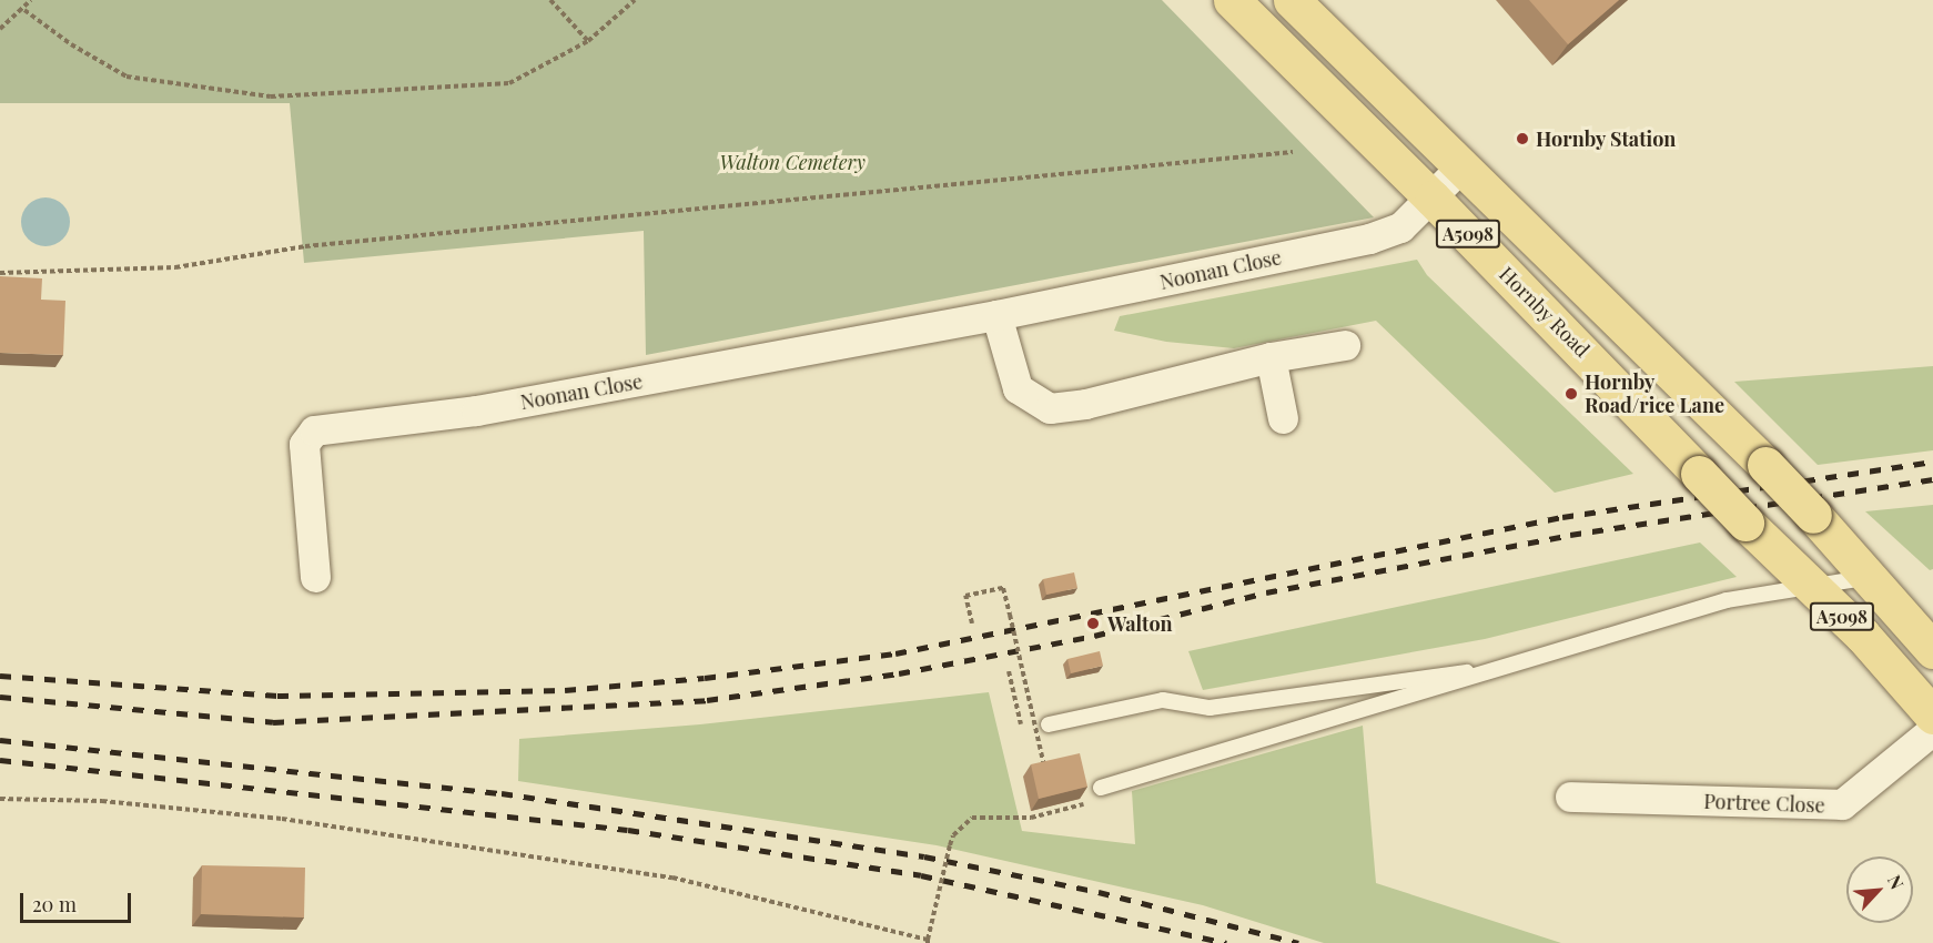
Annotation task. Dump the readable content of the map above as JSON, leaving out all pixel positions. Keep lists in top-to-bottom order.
{
  "streets": {
    "main road": ["A5098", "Hornby Road"],
    "street": ["Noonan Close", "Portree Close"]
  },
  "crossings": [
    ["A5098", "Noonan Close"],
    ["Noonan Close", "Hornby Road"]
  ],
  "parks": ["Walton Cemetery"],
  "places": ["Hornby Station", "Hornby Road/rice Lane", "Walton"],
  "scale_bar": "20 m",
  "north": "top right"
}
